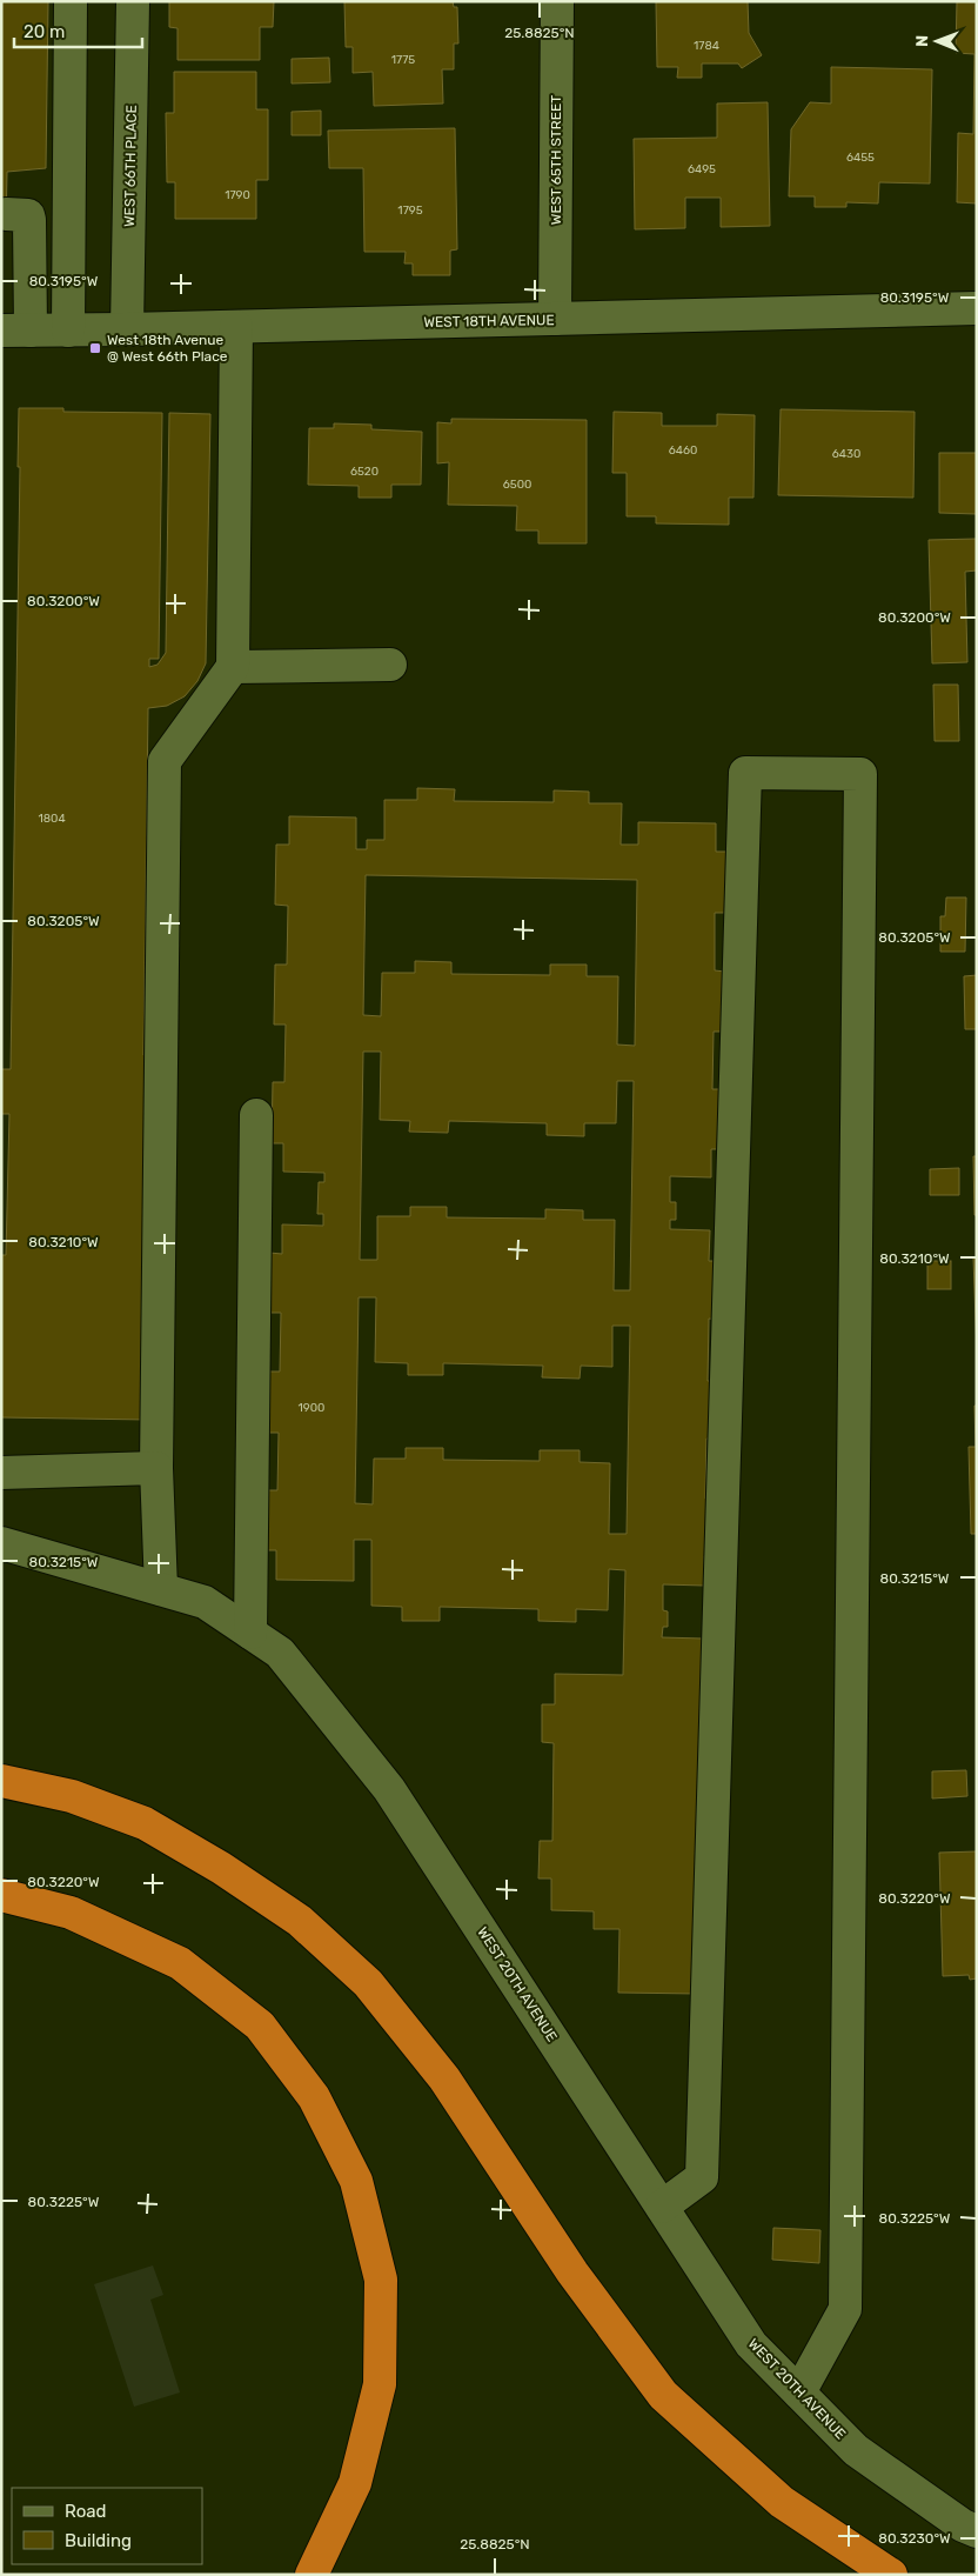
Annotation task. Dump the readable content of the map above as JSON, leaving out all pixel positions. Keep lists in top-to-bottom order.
{
  "streets": {
    "street": [
      "WEST 65TH STREET",
      "WEST 66TH PLACE",
      "WEST 18TH AVENUE",
      "WEST 20TH AVENUE"
    ]
  },
  "crossings": [
    ["WEST 65TH STREET", "WEST 18TH AVENUE"],
    ["WEST 66TH PLACE", "WEST 18TH AVENUE"]
  ],
  "places": {
    "transit": ["West 18th Avenue @ West 66th Place"]
  },
  "house_numbers": [
    "1784",
    "1775",
    "6455",
    "6495",
    "1790",
    "1795",
    "6460",
    "6430",
    "6520",
    "6500",
    "1804",
    "1900"
  ],
  "legend": ["Road", "Building"],
  "scale_bar": "20 m",
  "north": "left",
  "coordinates": [
    "25.8825°N",
    "80.3195°W",
    "80.3200°W",
    "80.3205°W",
    "80.3210°W",
    "80.3215°W",
    "80.3220°W",
    "80.3225°W",
    "80.3230°W"
  ]
}
